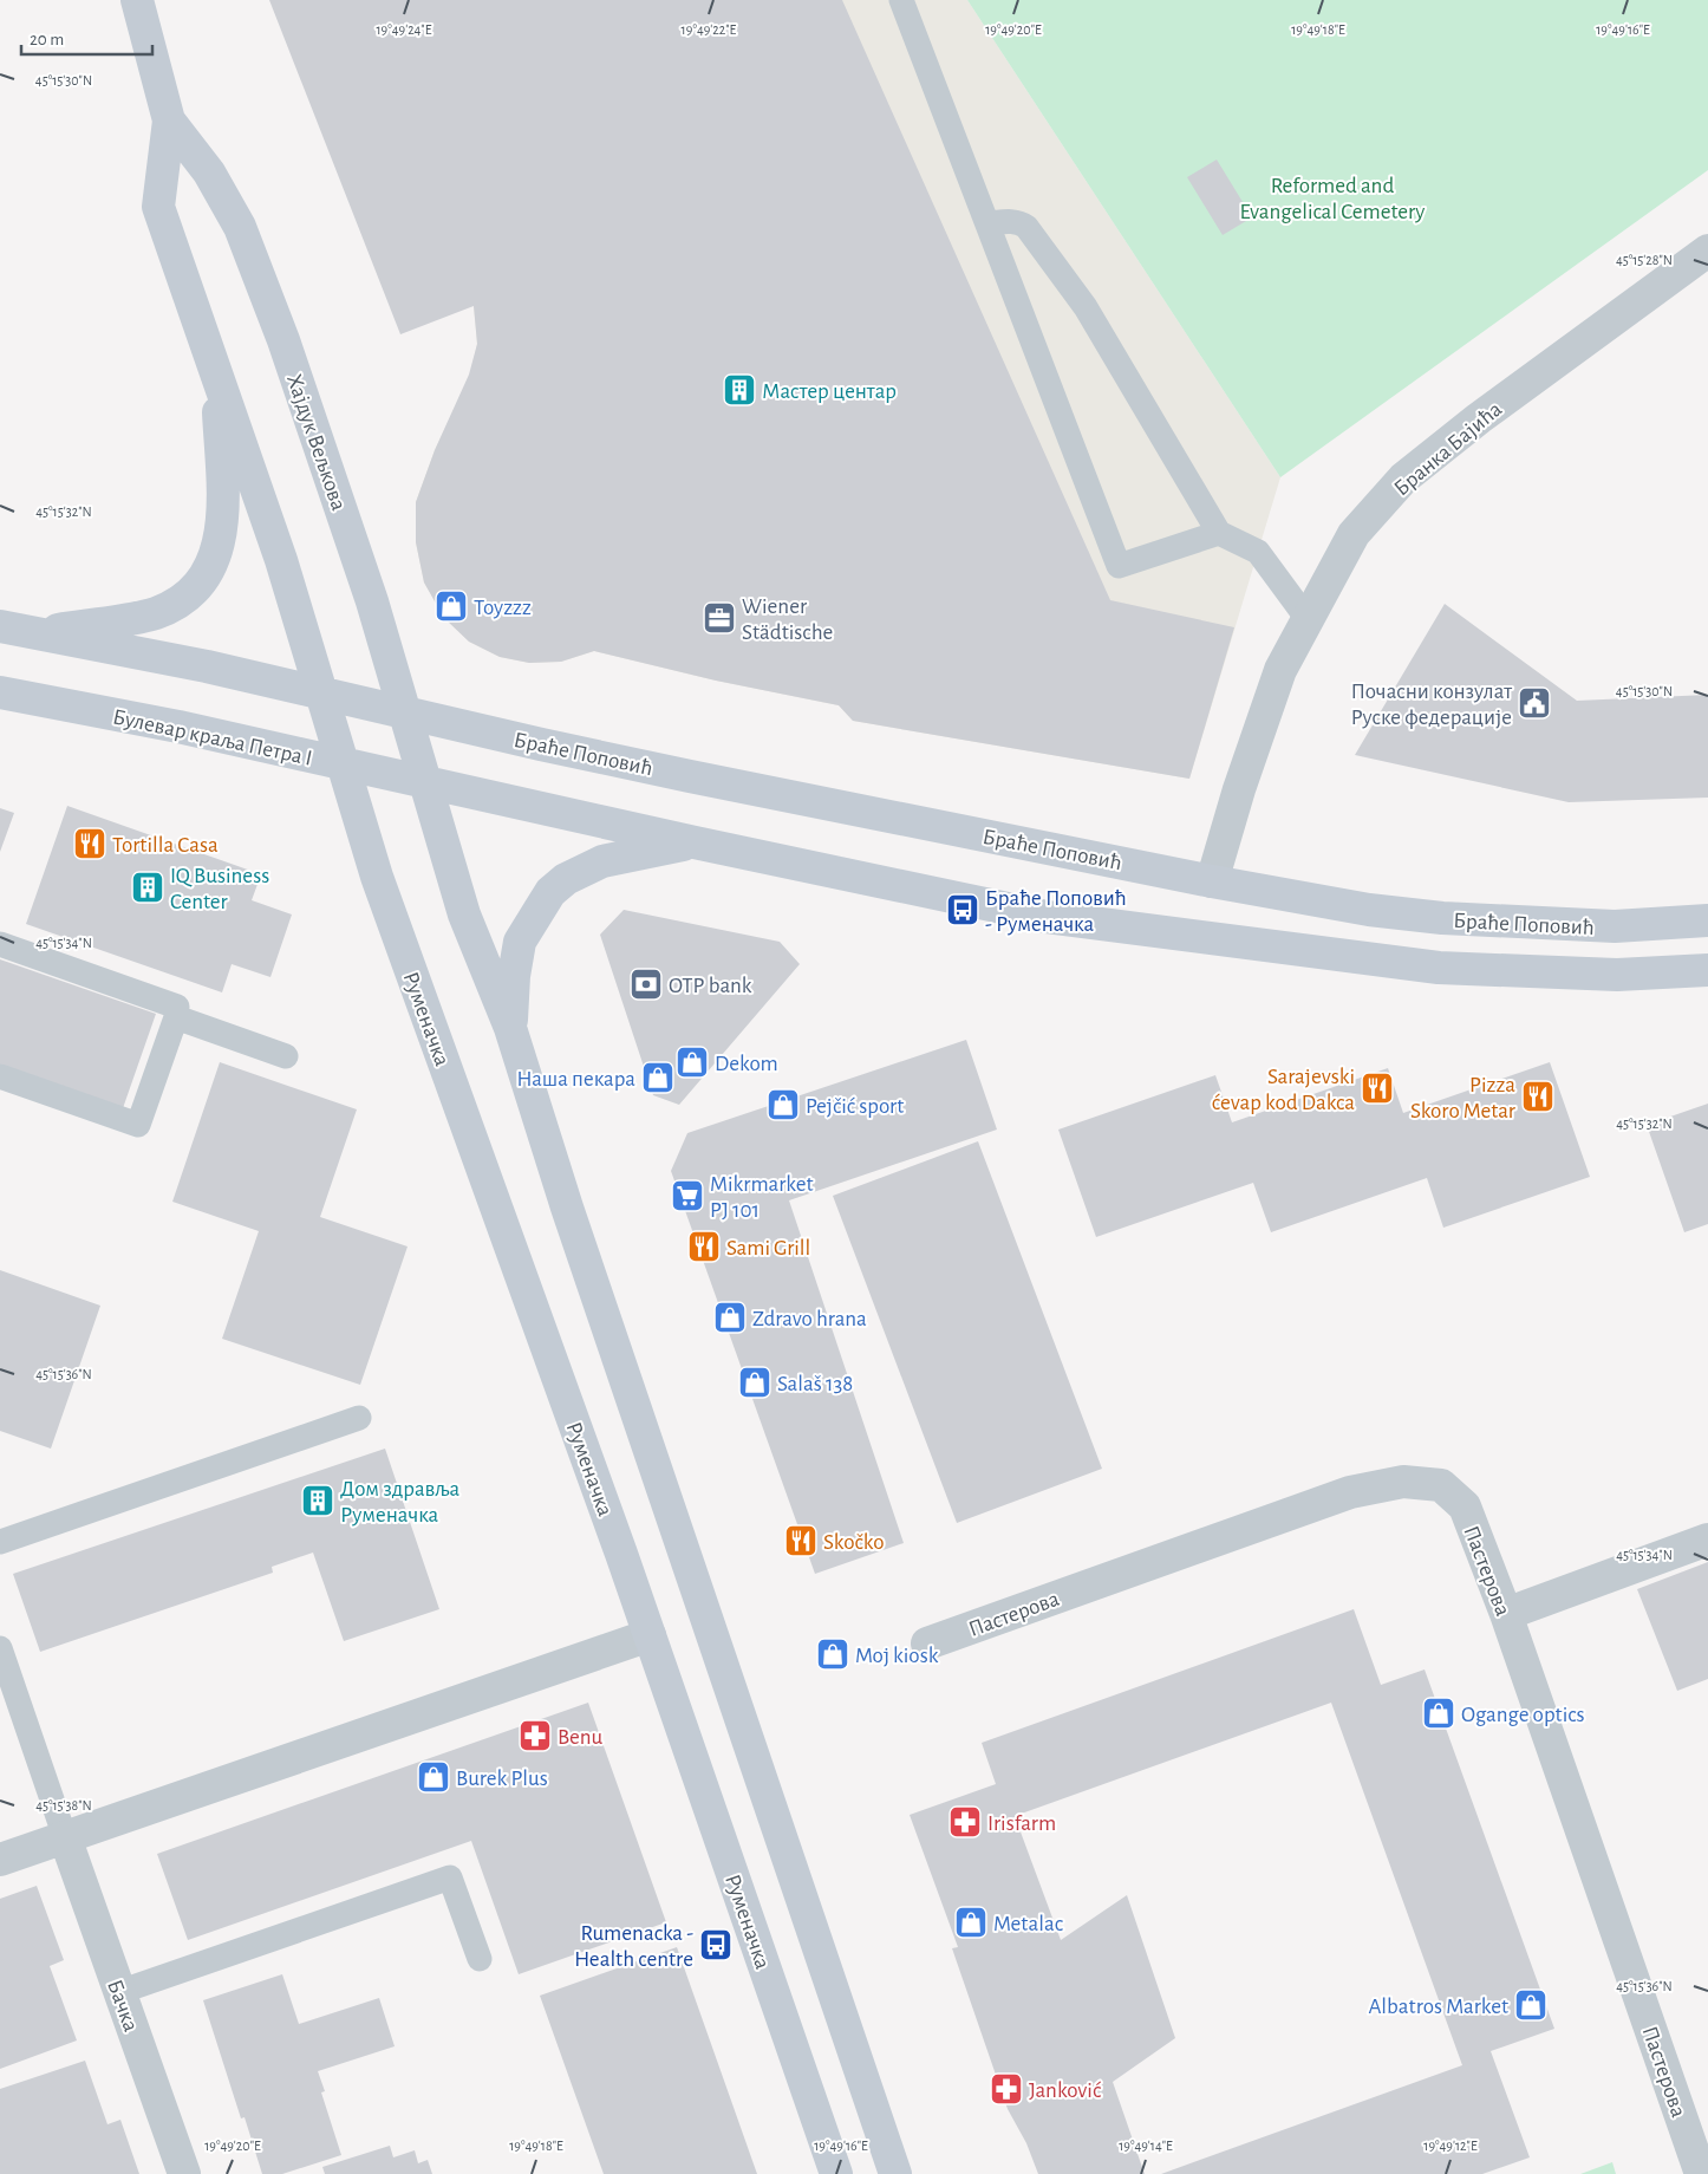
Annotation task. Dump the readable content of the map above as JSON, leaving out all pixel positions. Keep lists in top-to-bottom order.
{
  "streets": {
    "street": [
      "Хајдук Вељкова",
      "Бранка Бајића",
      "Булевар краља Петра I",
      "Браће Поповић",
      "Руменачка",
      "Пастерова",
      "Бачка"
    ]
  },
  "crossings": [
    ["Хајдук Вељкова", "Булевар краља Петра I"],
    ["Хајдук Вељкова", "Браће Поповић"],
    ["Хајдук Вељкова", "Руменачка"],
    ["Бранка Бајића", "Браће Поповић"],
    ["Булевар краља Петра I", "Руменачка"]
  ],
  "parks": ["Reformed and Evangelical Cemetery"],
  "places": {
    "building": ["Мастер центар", "IQ Business Center", "Дом здравља Руменачка"],
    "shop": [
      "Toyzzz",
      "Dekom",
      "Наша пекара",
      "Pejčić sport",
      "Zdravo hrana",
      "Salaš 138",
      "Moj kiosk",
      "Ogange optics",
      "Burek Plus",
      "Metalac",
      "Albatros Market"
    ],
    "office": ["Wiener Städtische"],
    "public building": ["Почасни конзулат Руске федерације"],
    "restaurant": [
      "Tortilla Casa",
      "Sarajevski ćevap kod Dakca",
      "Pizza Skoro Metar",
      "Sami Grill",
      "Skočko"
    ],
    "bus stop": ["Браће Поповић - Руменачка", "Rumenacka - Health centre"],
    "bank": ["OTP bank"],
    "supermarket": ["Mikrmarket PJ 101"],
    "pharmacy": ["Benu", "Irisfarm", "Janković"]
  },
  "scale_bar": "20 m",
  "coordinates": [
    "19°49'24\"E",
    "19°49'22\"E",
    "19°49'20\"E",
    "19°49'18\"E",
    "19°49'16\"E",
    "45°15'30\"N",
    "45°15'28\"N",
    "45°15'32\"N",
    "45°15'34\"N",
    "45°15'36\"N",
    "45°15'38\"N",
    "19°49'14\"E",
    "19°49'12\"E"
  ]
}
